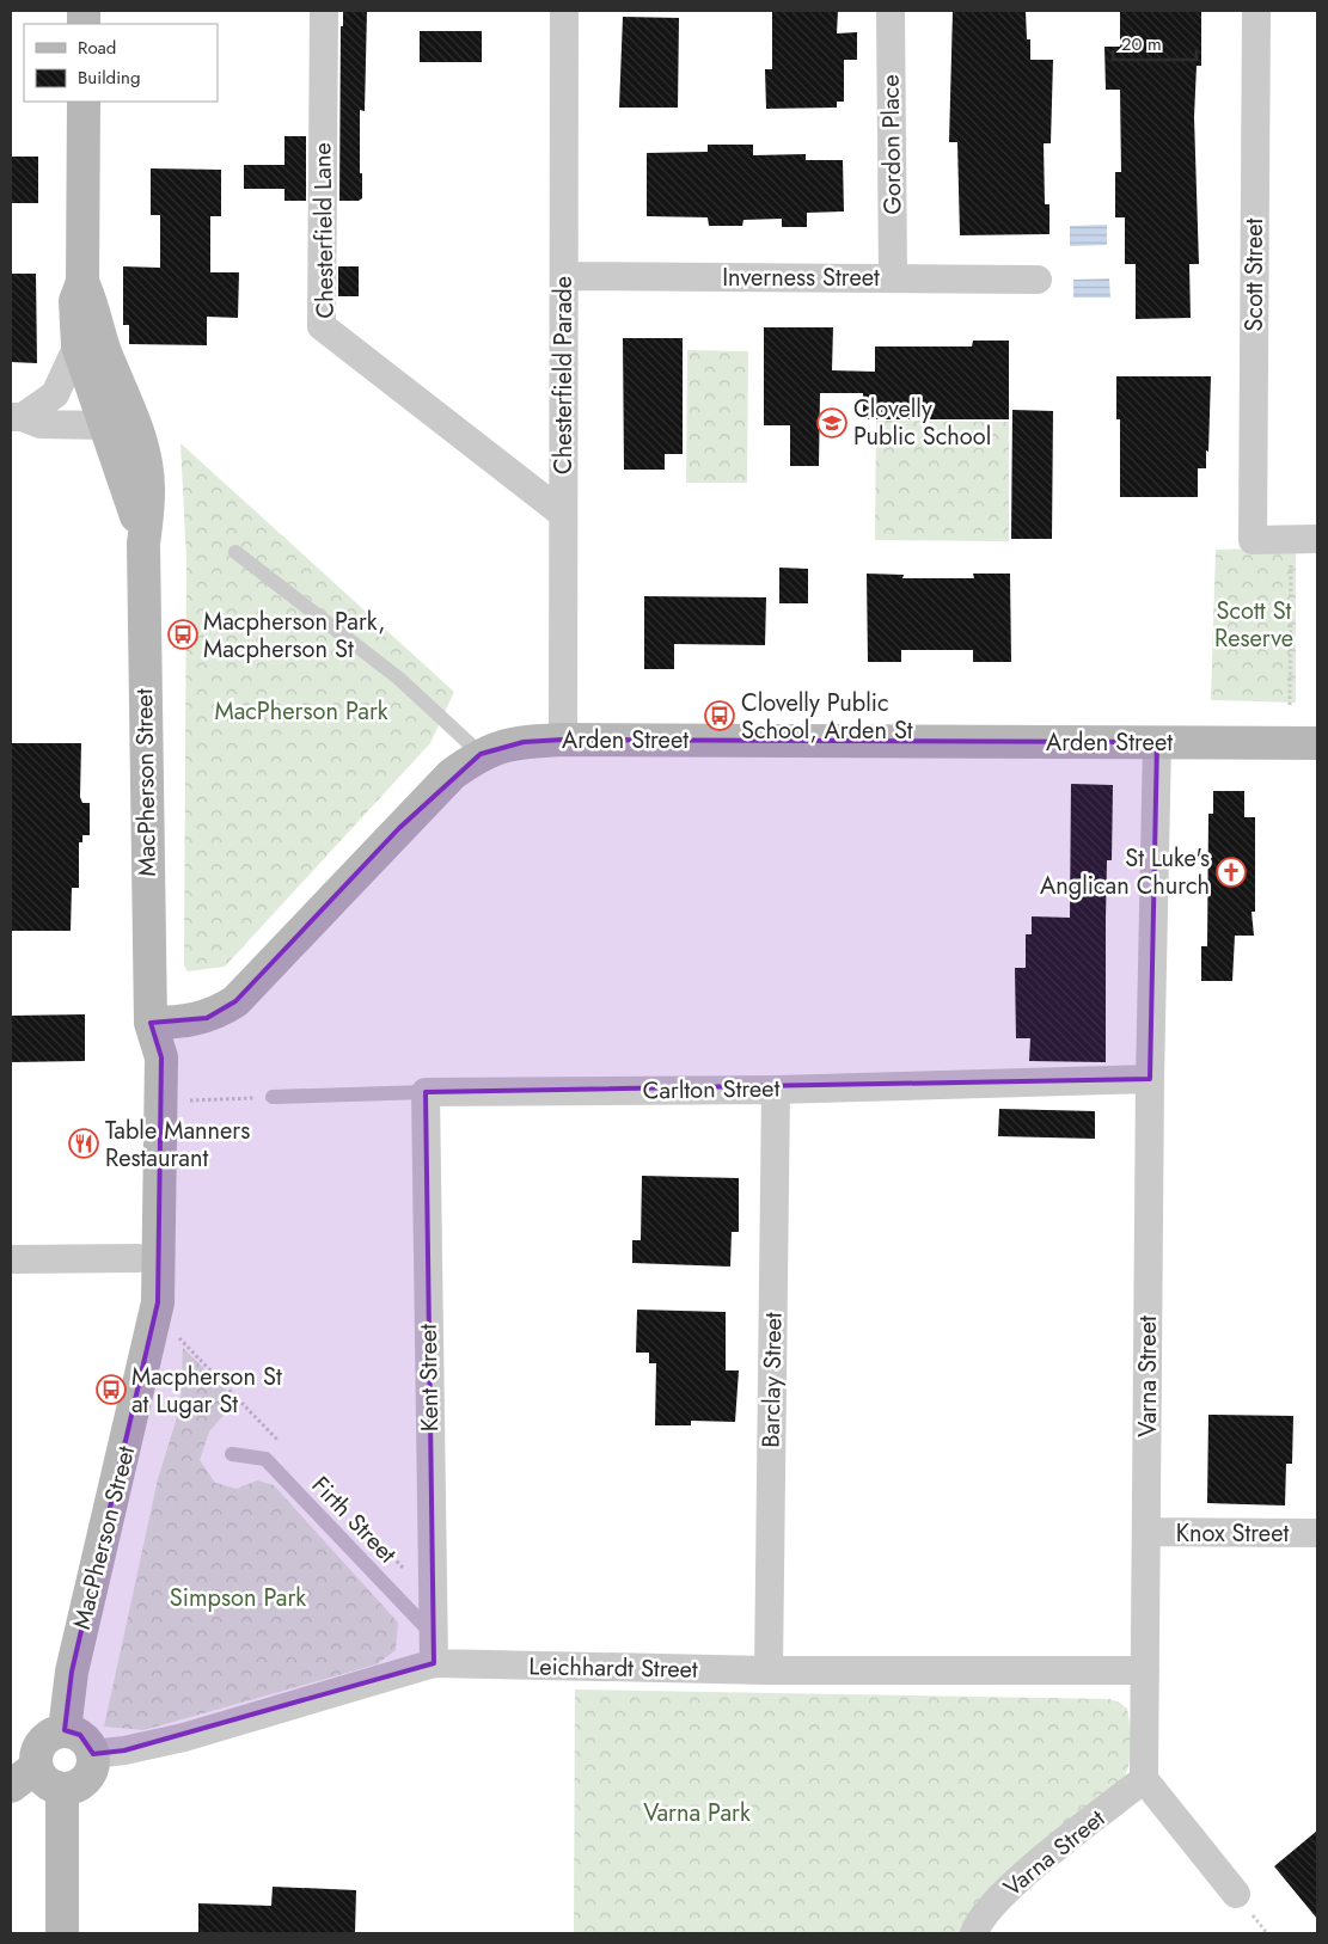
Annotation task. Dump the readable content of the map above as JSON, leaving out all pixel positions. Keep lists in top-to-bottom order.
{
  "streets": {
    "main road": ["Arden Street", "MacPherson Street"],
    "street": [
      "Gordon Place",
      "Chesterfield Lane",
      "Scott Street",
      "Inverness Street",
      "Chesterfield Parade",
      "Carlton Street",
      "Varna Street",
      "Kent Street",
      "Barclay Street",
      "Knox Street",
      "Leichhardt Street"
    ],
    "lane": ["Firth Street"]
  },
  "crossings": [
    ["Gordon Place", "Inverness Street"],
    ["Chesterfield Lane", "Chesterfield Parade"],
    ["Inverness Street", "Chesterfield Parade"],
    ["Chesterfield Parade", "Arden Street"],
    ["Arden Street", "MacPherson Street"],
    ["Arden Street", "Varna Street"],
    ["MacPherson Street", "Leichhardt Street"],
    ["Carlton Street", "Varna Street"],
    ["Carlton Street", "Kent Street"],
    ["Carlton Street", "Barclay Street"],
    ["Varna Street", "Knox Street"],
    ["Varna Street", "Leichhardt Street"],
    ["Kent Street", "Firth Street"],
    ["Kent Street", "Leichhardt Street"],
    ["Barclay Street", "Leichhardt Street"]
  ],
  "parks": [
    "Scott St Reserve",
    "MacPherson Park",
    "Simpson Park",
    "Varna Park"
  ],
  "places": {
    "school or university": ["Clovelly Public School"],
    "bus stop": ["Macpherson Park, Macpherson St", "Clovelly Public School, Arden St", "Macpherson St at Lugar St"],
    "church": ["St Luke's Anglican Church"],
    "restaurant": ["Table Manners Restaurant"]
  },
  "legend": ["Road", "Building"],
  "scale_bar": "20 m"
}
